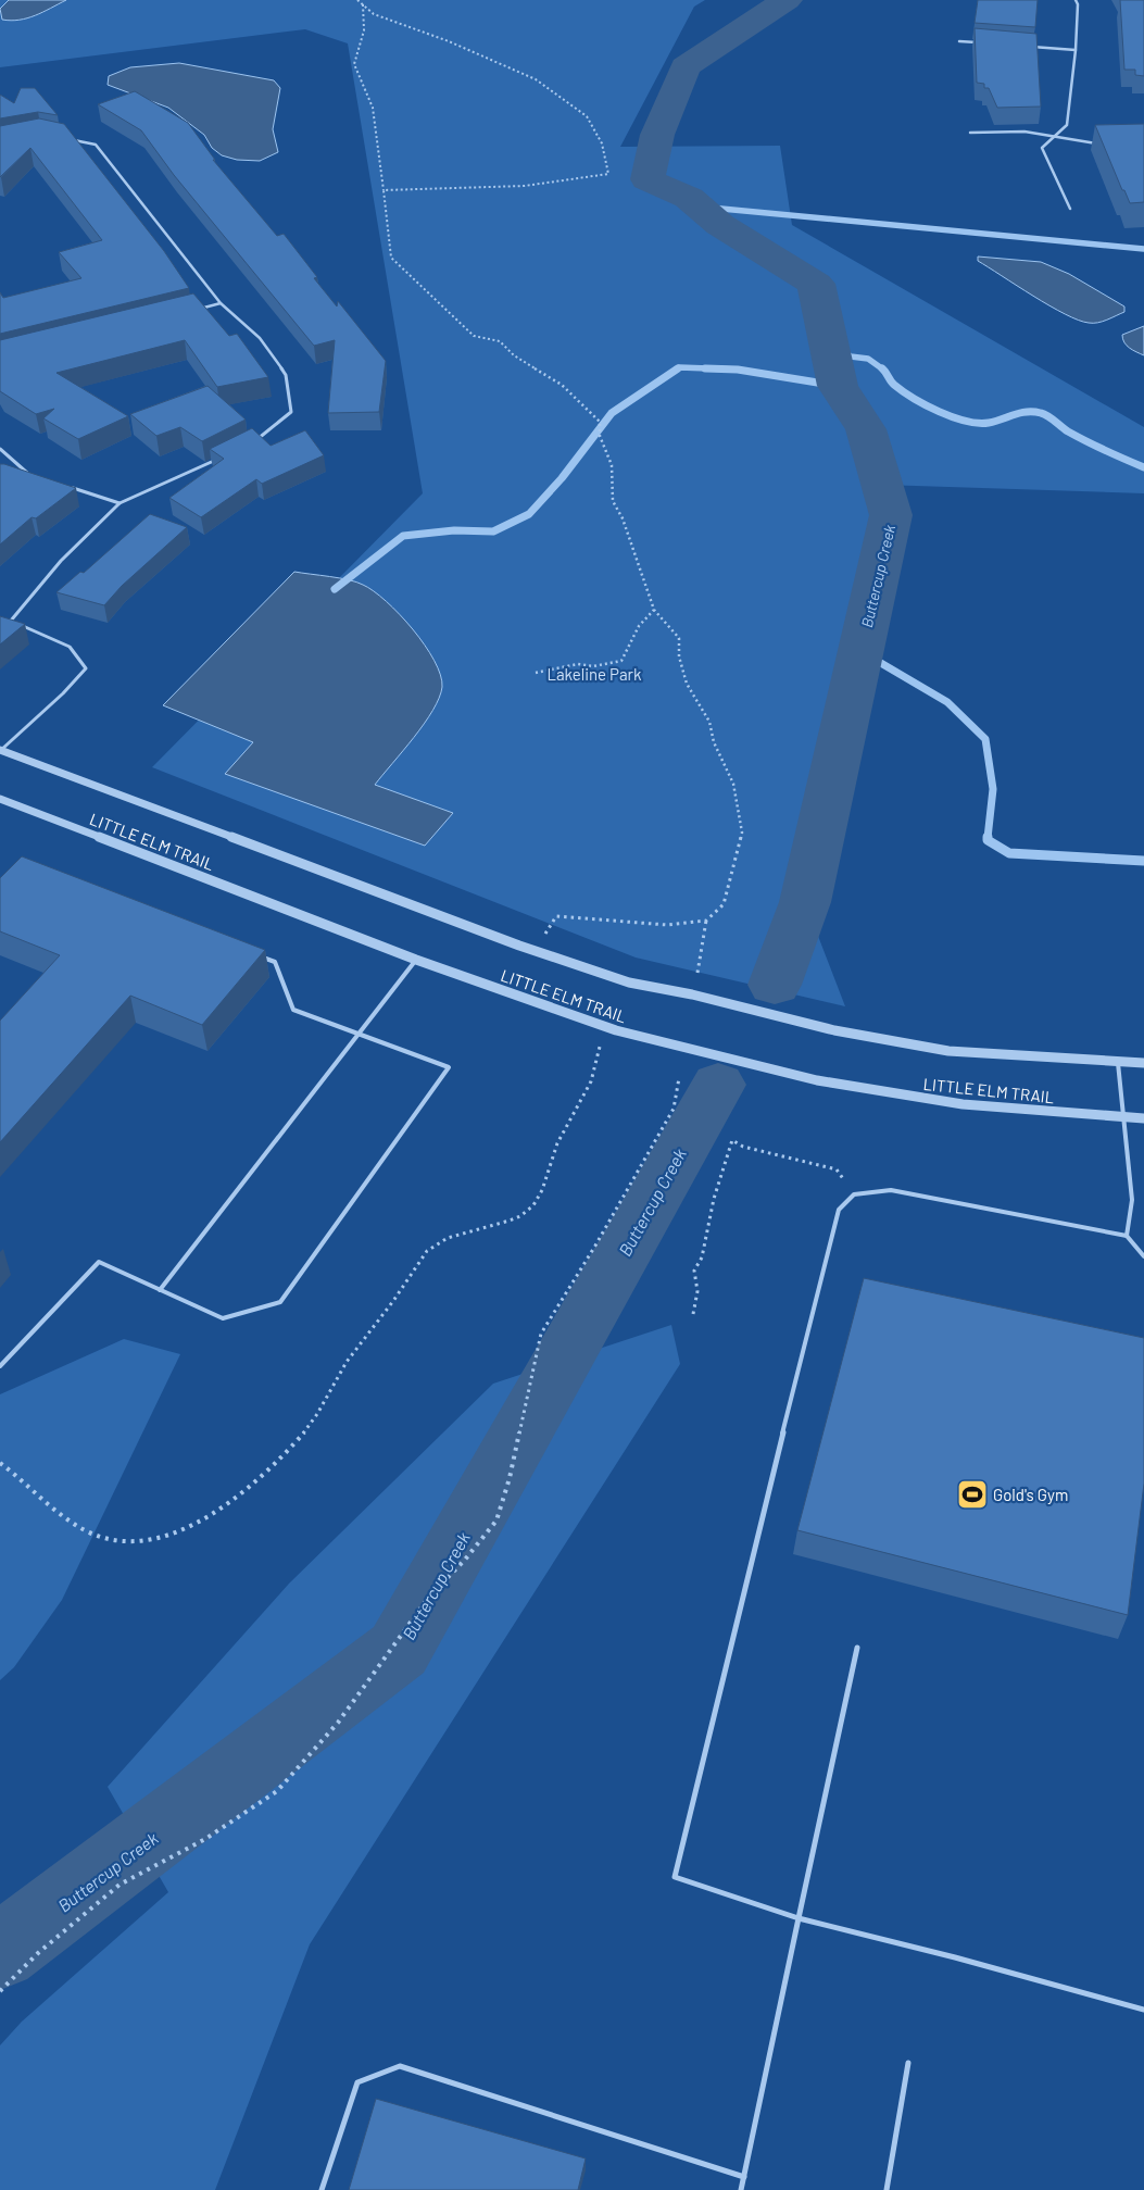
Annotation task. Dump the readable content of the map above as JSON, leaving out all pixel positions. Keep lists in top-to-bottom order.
{
  "streets": {
    "street": ["LITTLE ELM TRAIL"]
  },
  "water": ["Buttercup Creek"],
  "parks": ["Lakeline Park"],
  "places": {
    "sports": ["Gold's Gym"]
  }
}
